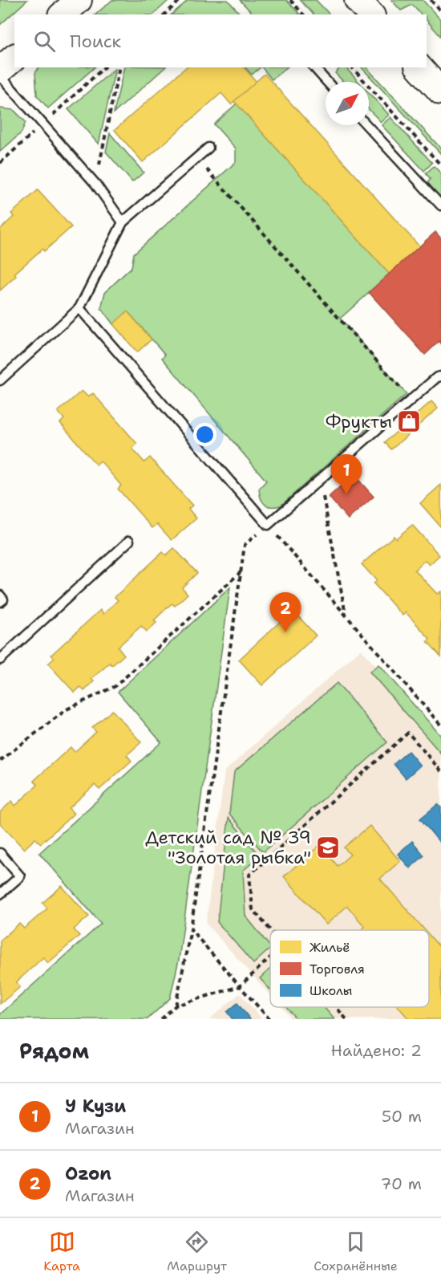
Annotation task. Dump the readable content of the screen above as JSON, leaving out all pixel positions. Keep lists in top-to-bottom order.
{
  "places": {
    "shop": ["Фрукты"],
    "school or university": ["Детский сад № 39 \"Золотая рыбка\""]
  },
  "legend": ["Жильё", "Торговля", "Школы"],
  "north": "top right",
  "page": {
    "search": "Поиск",
    "pins": ["1", "2"],
    "heading": ["Рядом", "Найдено: 2"],
    "list": [
      {
        "mark": "1",
        "name": "У Кузи",
        "note": "Магазин",
        "value": "50 m"
      },
      {
        "mark": "2",
        "name": "Ozon",
        "note": "Магазин",
        "value": "70 m"
      }
    ],
    "nav": ["Карта", "Маршрут", "Сохранённые"]
  }
}
